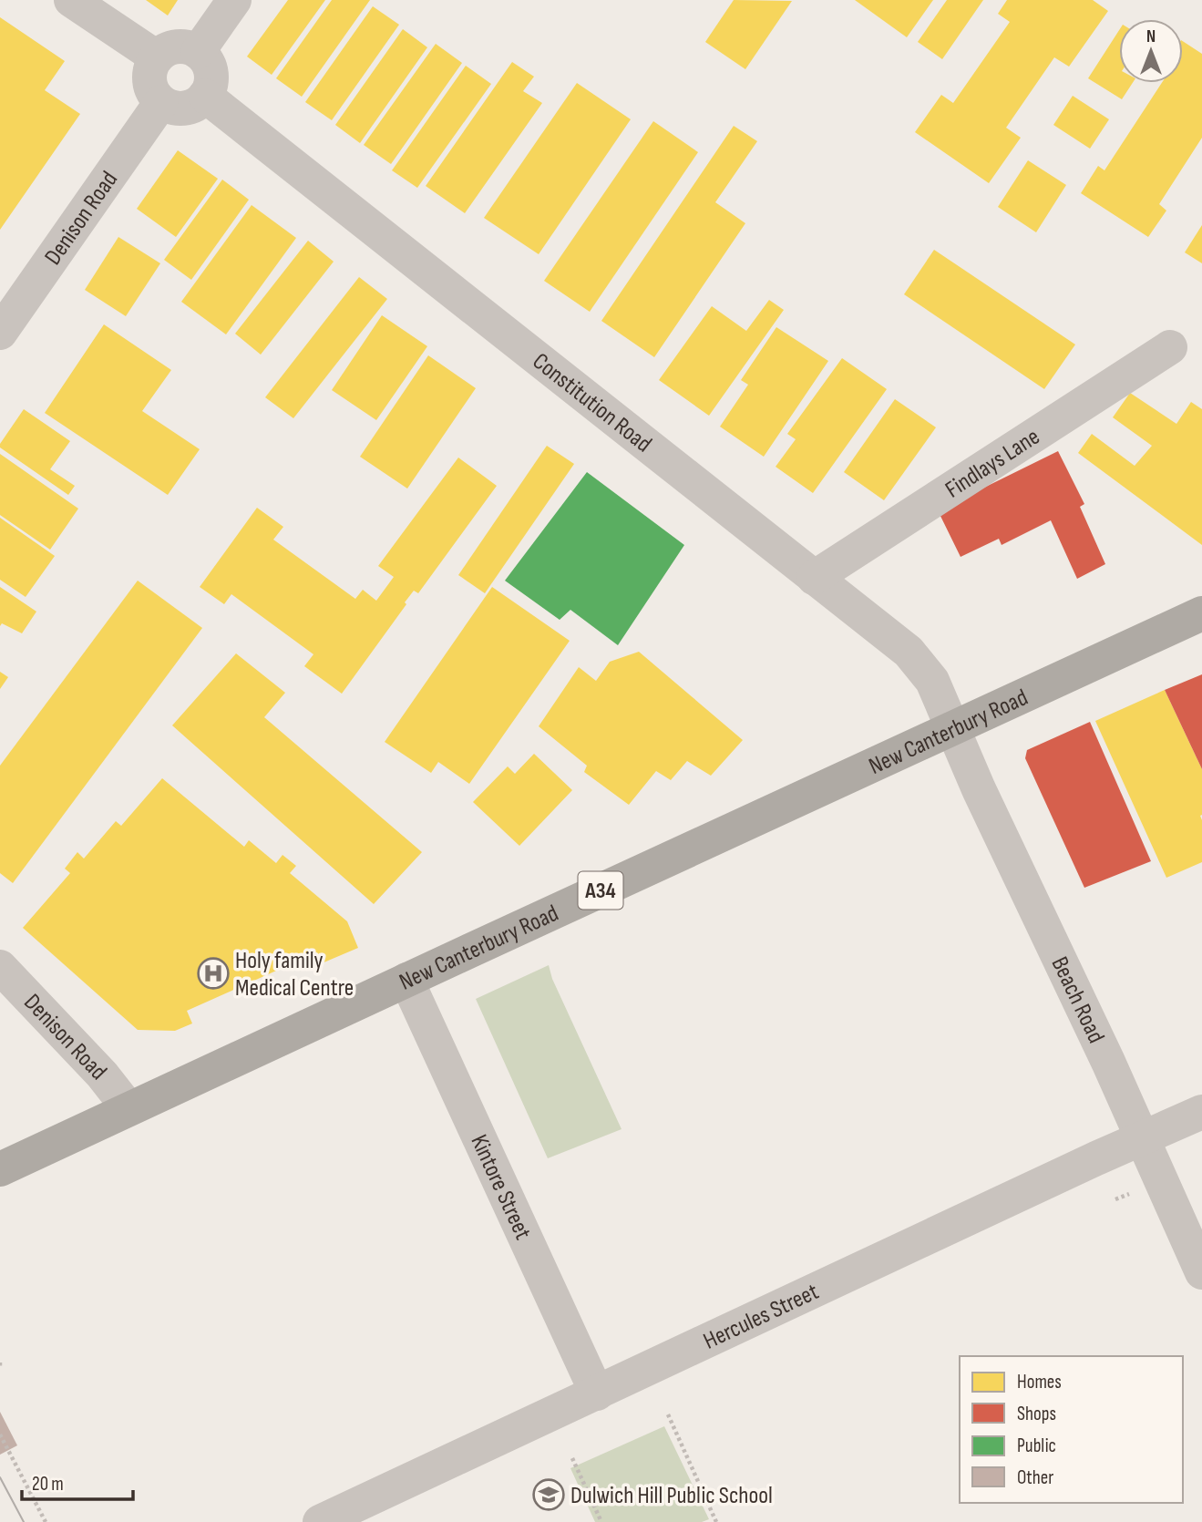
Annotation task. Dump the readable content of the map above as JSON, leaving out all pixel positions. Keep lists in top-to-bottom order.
{
  "streets": {
    "highway": ["New Canterbury Road", "A34"],
    "street": [
      "Denison Road",
      "Constitution Road",
      "Findlays Lane",
      "Beach Road",
      "Kintore Street",
      "Hercules Street"
    ]
  },
  "crossings": [
    ["Denison Road", "Constitution Road"],
    ["Denison Road", "New Canterbury Road"],
    ["Constitution Road", "Findlays Lane"],
    ["Constitution Road", "New Canterbury Road"],
    ["Constitution Road", "Beach Road"],
    ["New Canterbury Road", "Beach Road"],
    ["New Canterbury Road", "Kintore Street"],
    ["Beach Road", "Hercules Street"],
    ["Kintore Street", "Hercules Street"]
  ],
  "places": {
    "hospital": ["Holy family Medical Centre"],
    "school or university": ["Dulwich Hill Public School"]
  },
  "legend": [
    "Homes",
    "Shops",
    "Public",
    "Other"
  ],
  "scale_bar": "20 m",
  "north": "top"
}
